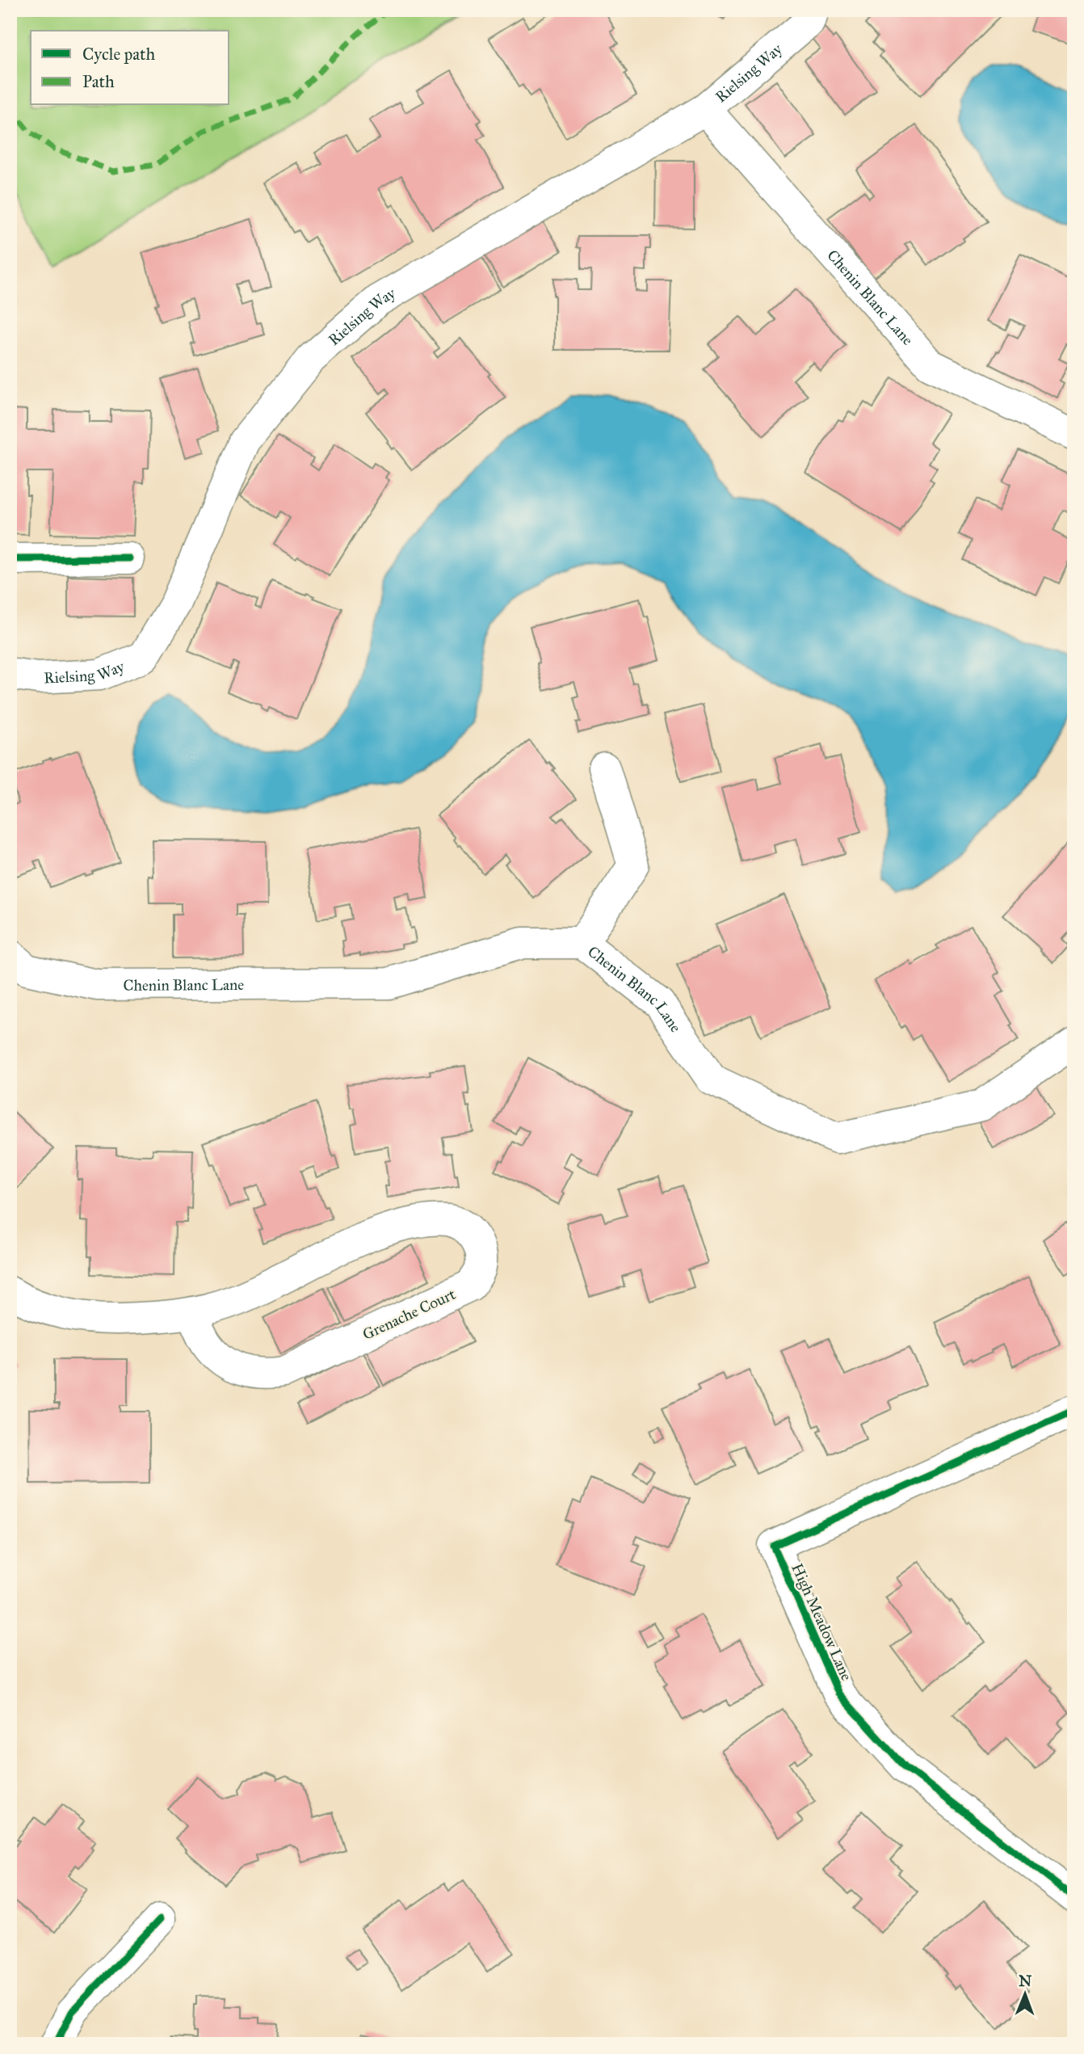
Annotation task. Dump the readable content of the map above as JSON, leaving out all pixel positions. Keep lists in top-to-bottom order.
{
  "streets": {
    "street": [
      "Rielsing Way",
      "Chenin Blanc Lane",
      "Grenache Court",
      "High Meadow Lane"
    ]
  },
  "crossings": [
    ["Rielsing Way", "Chenin Blanc Lane"]
  ],
  "legend": ["Cycle path", "Path"],
  "north": "top"
}
